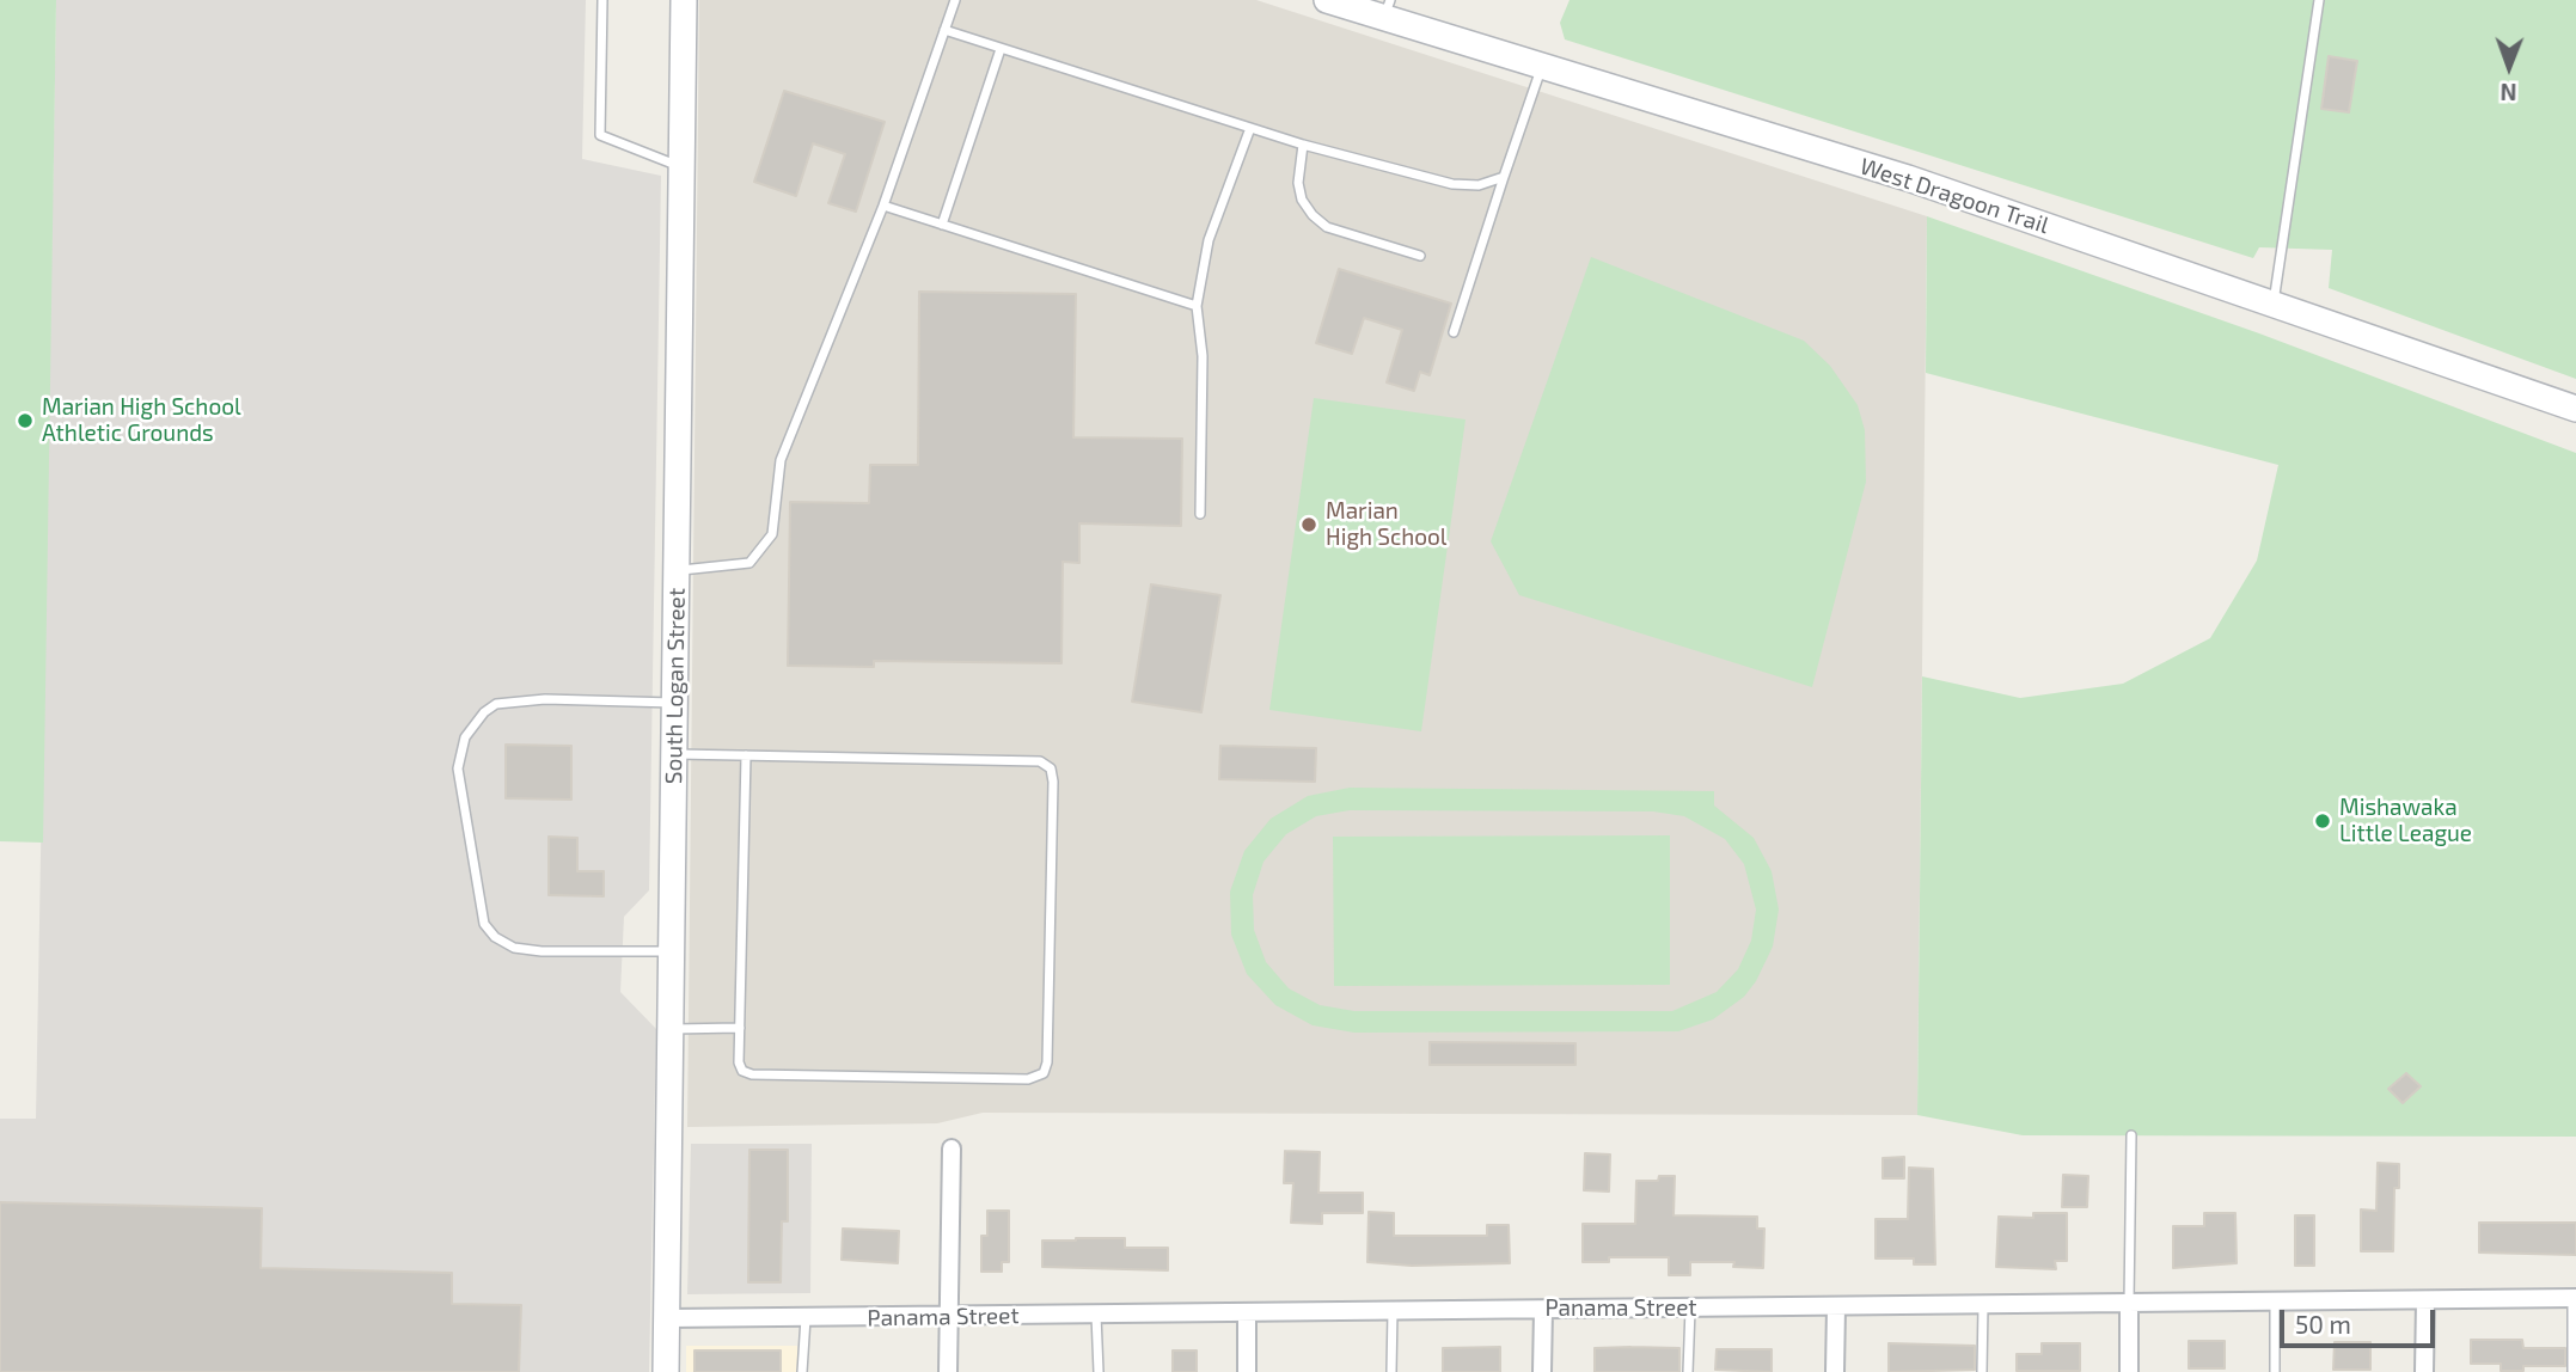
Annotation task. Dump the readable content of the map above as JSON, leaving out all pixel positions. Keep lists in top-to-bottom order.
{
  "streets": {
    "street": ["West Dragoon Trail", "South Logan Street", "Panama Street"]
  },
  "crossings": [
    ["South Logan Street", "Panama Street"]
  ],
  "places": ["Marian High School Athletic Grounds", "Marian High School", "Mishawaka Little League"],
  "scale_bar": "50 m",
  "north": "bottom"
}
